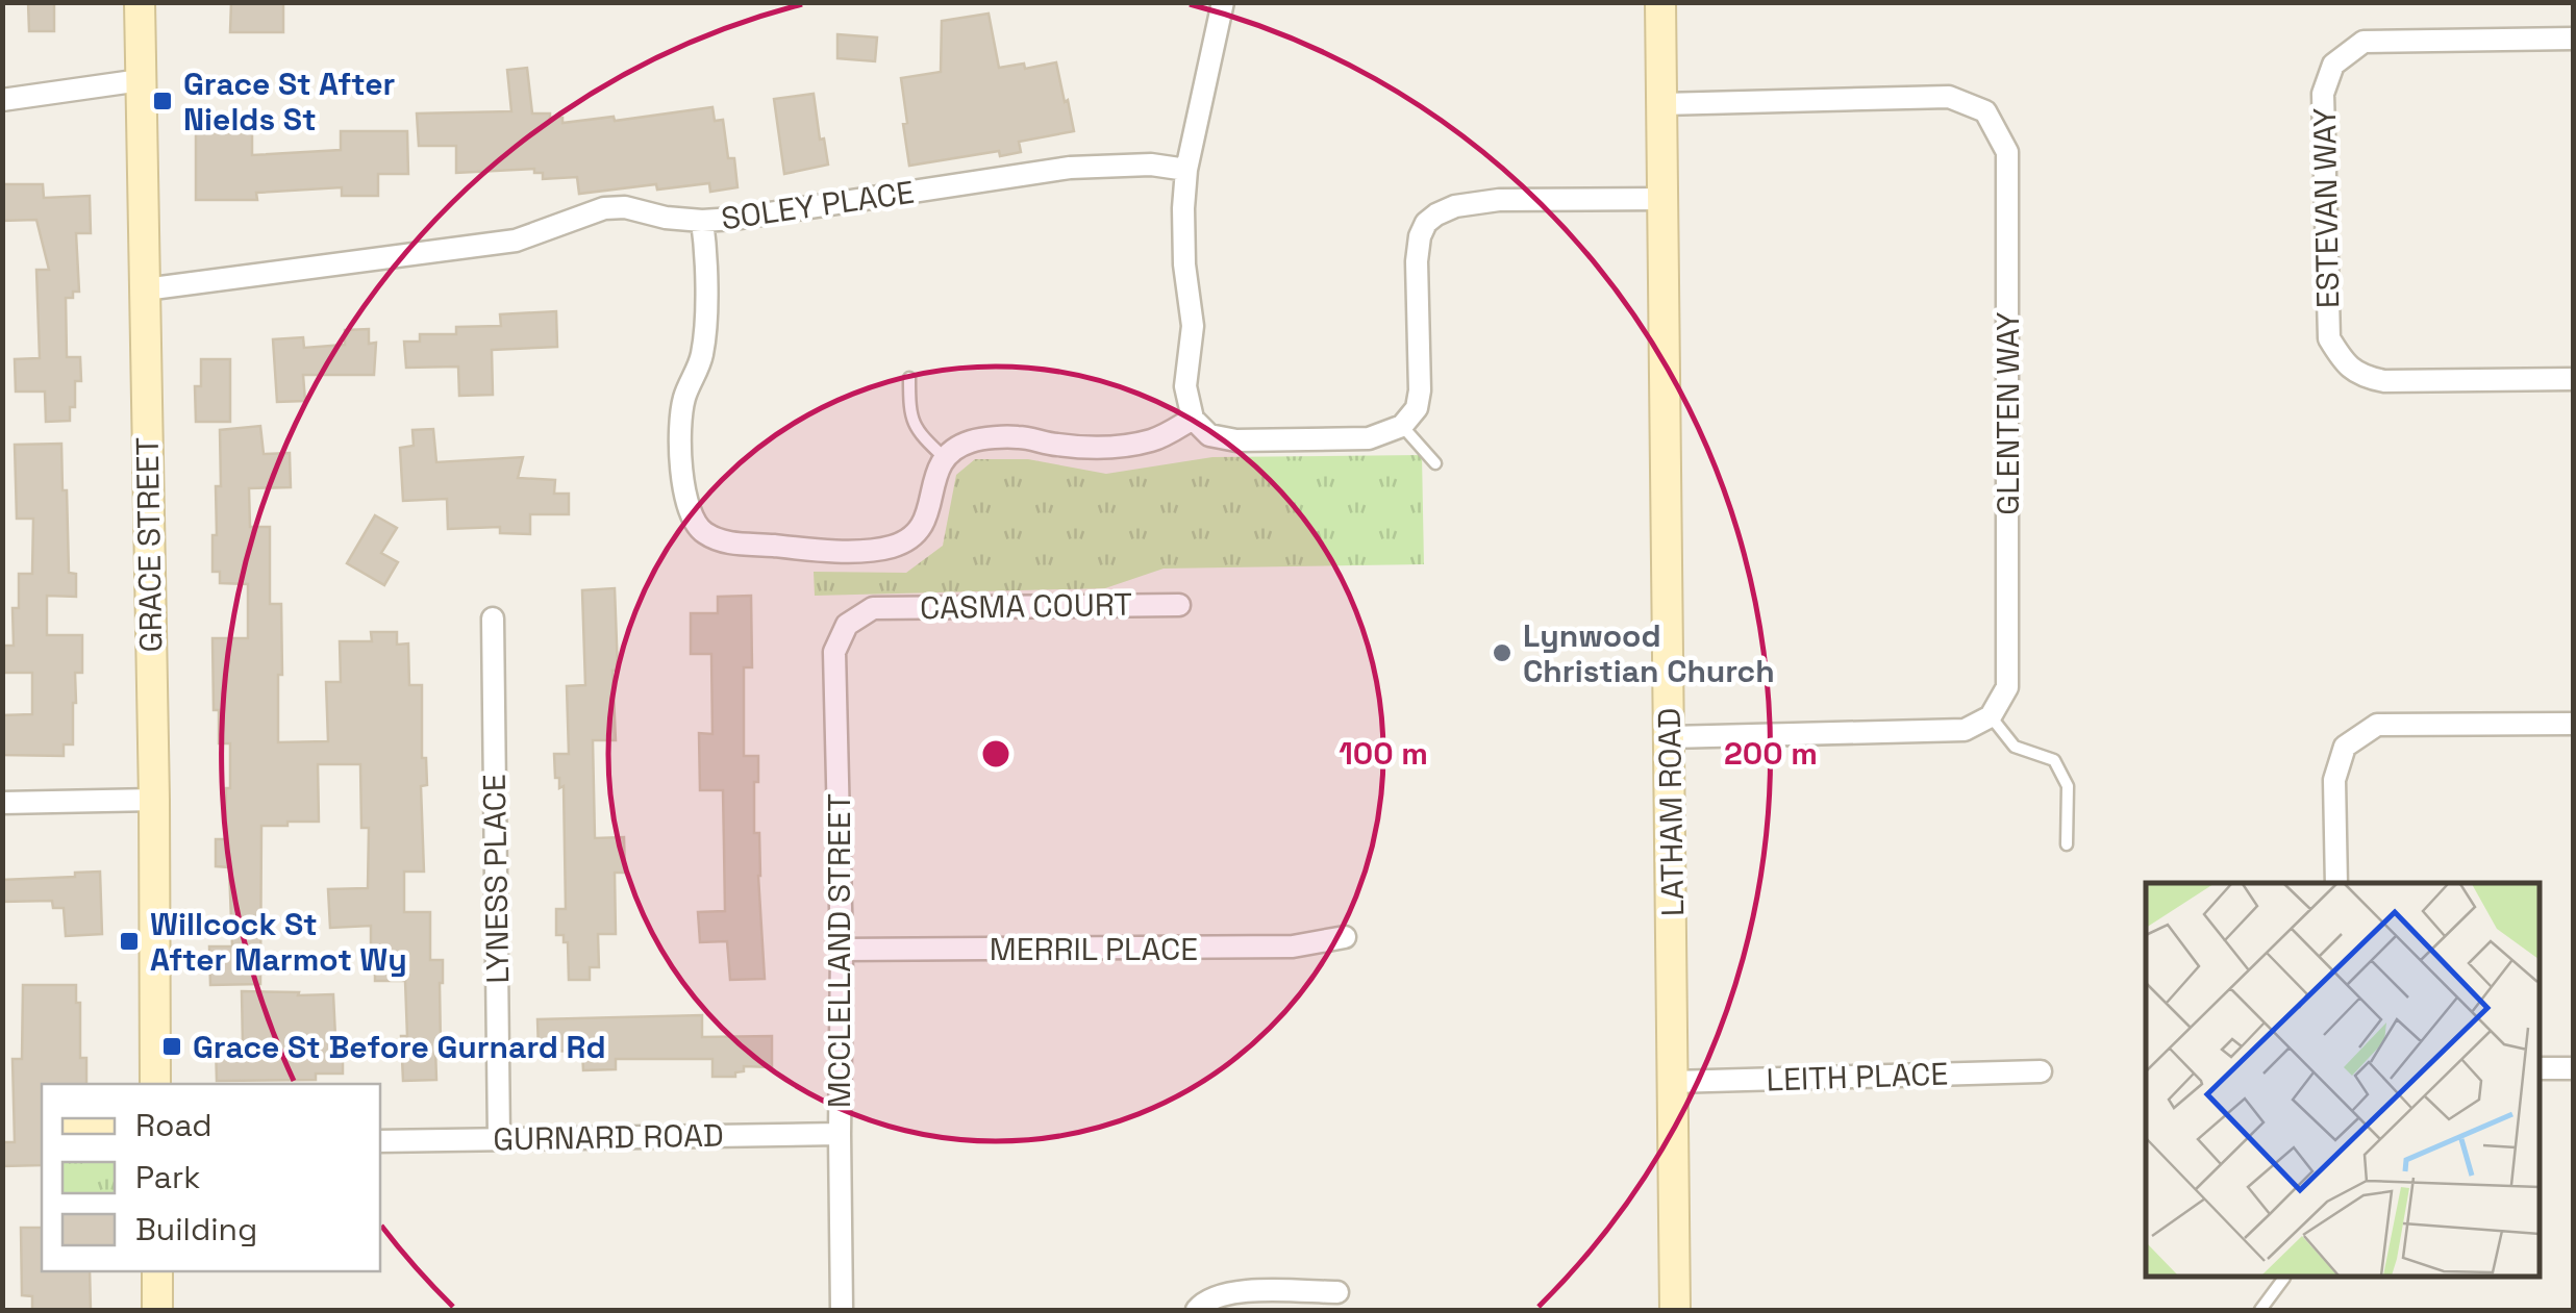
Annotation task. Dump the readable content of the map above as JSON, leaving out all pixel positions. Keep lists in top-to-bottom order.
{
  "streets": {
    "street": [
      "SOLEY PLACE",
      "ESTEVAN WAY",
      "GLENTEN WAY",
      "GRACE STREET",
      "CASMA COURT",
      "LATHAM ROAD",
      "LYNESS PLACE",
      "MERRIL PLACE",
      "MCCLELLAND STREET",
      "LEITH PLACE",
      "GURNARD ROAD"
    ]
  },
  "crossings": [
    ["SOLEY PLACE", "GRACE STREET"],
    ["GLENTEN WAY", "LATHAM ROAD"],
    ["CASMA COURT", "MCCLELLAND STREET"],
    ["LATHAM ROAD", "LEITH PLACE"],
    ["LYNESS PLACE", "GURNARD ROAD"],
    ["MERRIL PLACE", "MCCLELLAND STREET"],
    ["MCCLELLAND STREET", "GURNARD ROAD"]
  ],
  "places": {
    "transit": ["Grace St After Nields St", "Willcock St After Marmot Wy", "Grace St Before Gurnard Rd"],
    "other": ["Lynwood Christian Church"]
  },
  "legend": ["Road", "Park", "Building"],
  "rings": ["100 m", "200 m"]
}
